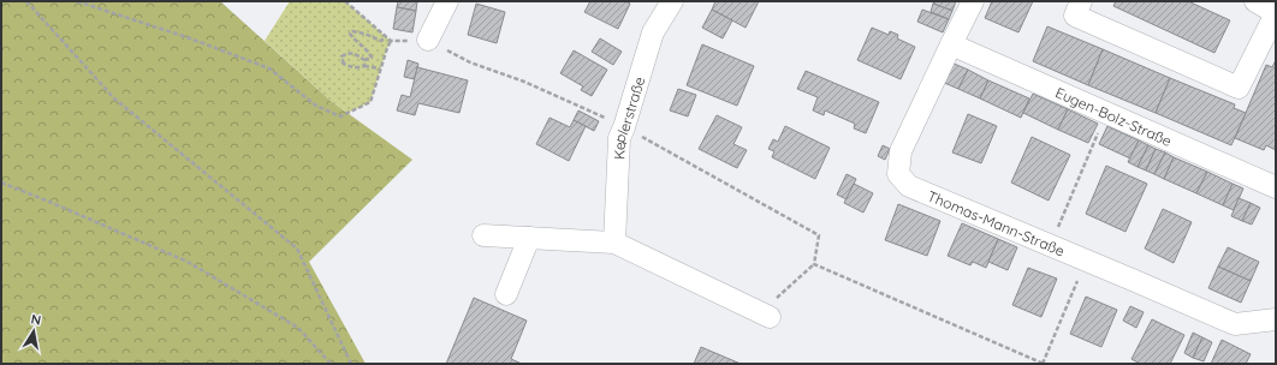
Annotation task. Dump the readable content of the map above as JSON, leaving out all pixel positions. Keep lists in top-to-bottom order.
{
  "streets": {
    "street": ["Eugen-Bolz-Straße", "Keplerstraße", "Thomas-Mann-Straße"]
  },
  "crossings": [
    ["Eugen-Bolz-Straße", "Thomas-Mann-Straße"]
  ],
  "north": "top"
}
